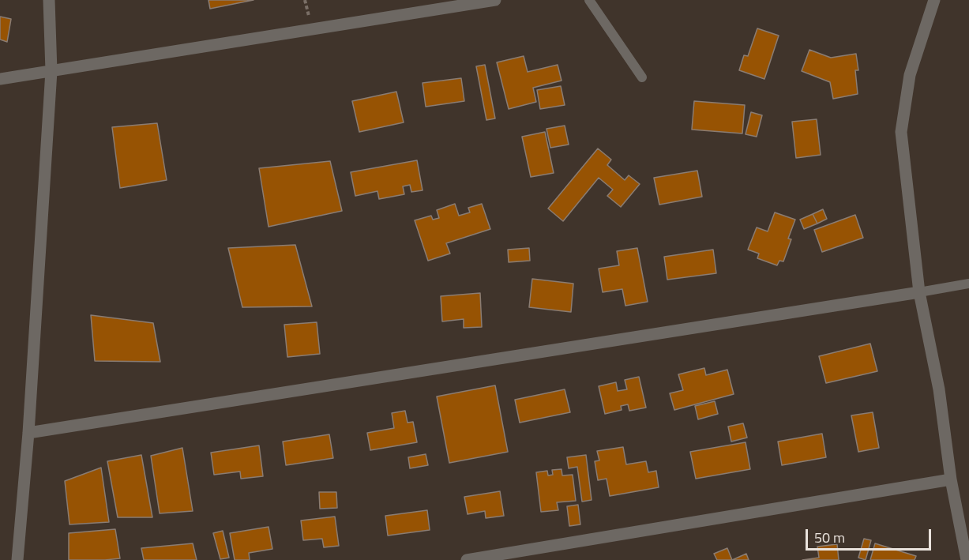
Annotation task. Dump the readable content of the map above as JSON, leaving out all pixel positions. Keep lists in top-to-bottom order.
{
  "scale_bar": "50 m"
}
